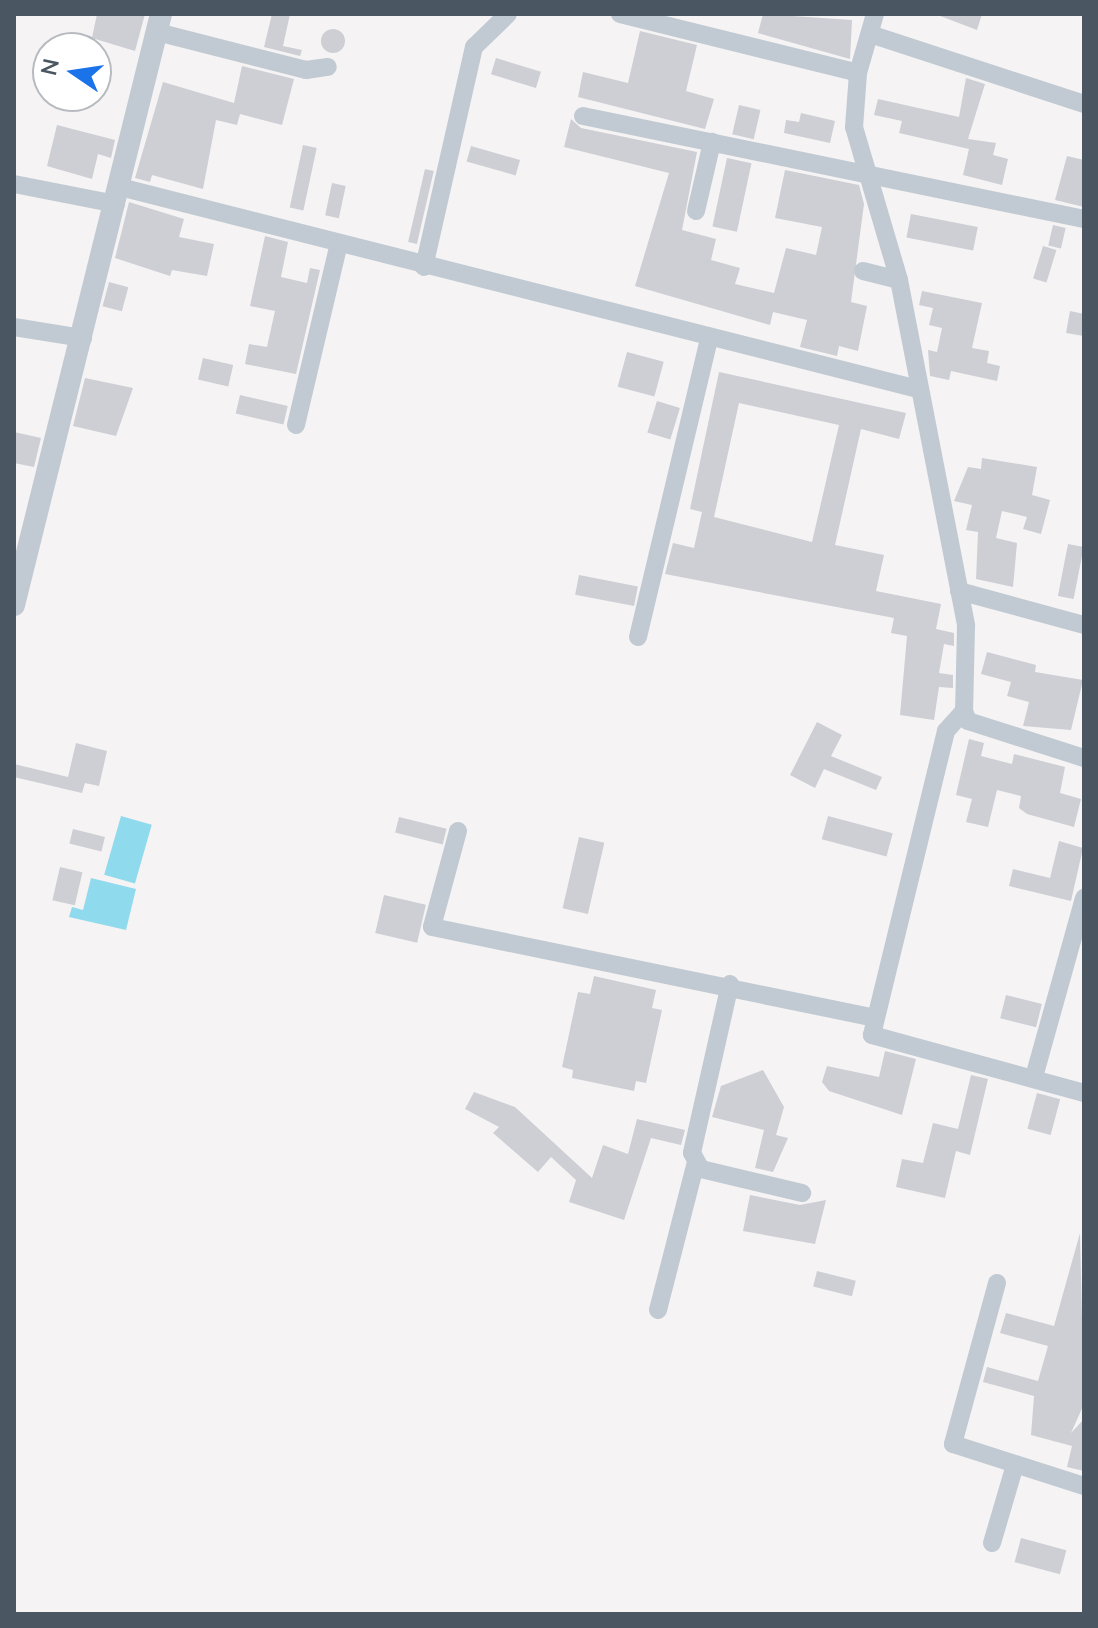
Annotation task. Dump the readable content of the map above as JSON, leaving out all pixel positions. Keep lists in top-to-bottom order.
{
  "north": "left"
}
